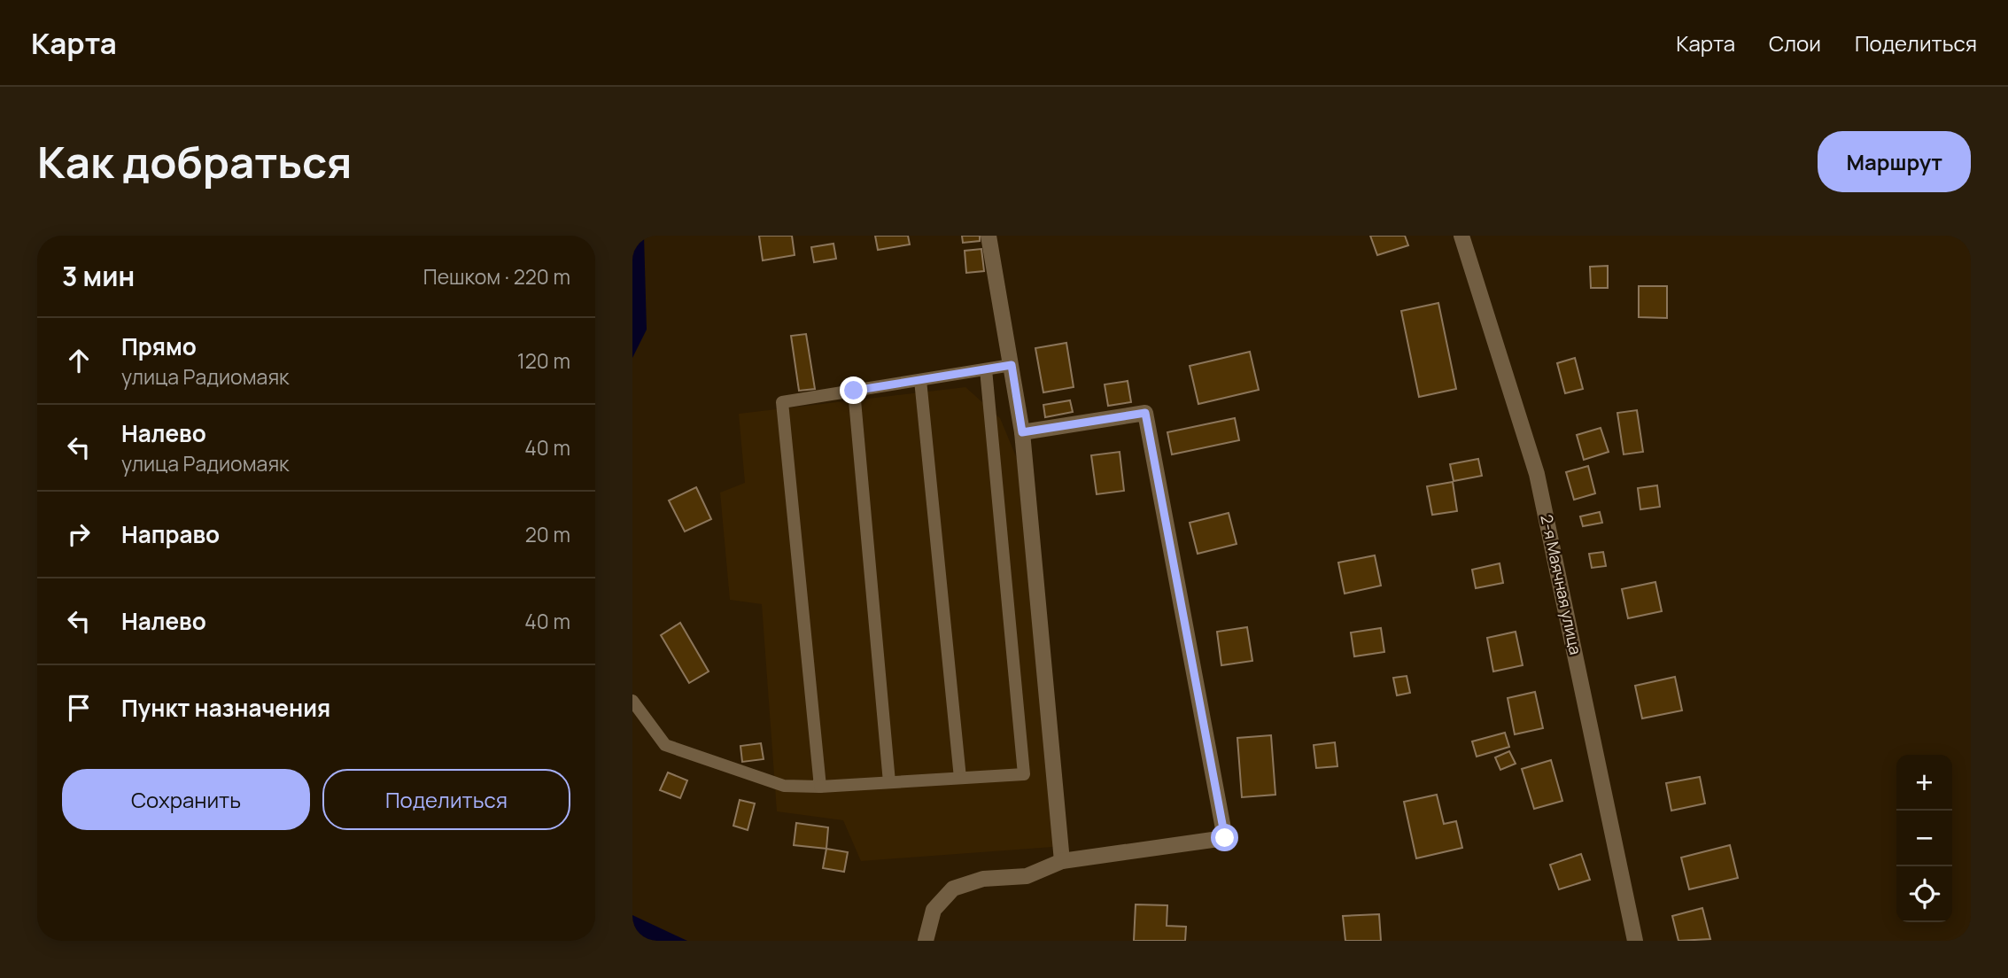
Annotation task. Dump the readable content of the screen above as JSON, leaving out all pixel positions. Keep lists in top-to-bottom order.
{
  "streets": {
    "street": ["2-я Маячная улица"]
  },
  "page": {
    "header": "Карта",
    "nav": ["Карта", "Слои", "Поделиться"],
    "buttons": [
      "Маршрут",
      ["Сохранить", "Поделиться"]
    ],
    "title": "Как добраться",
    "heading": ["3 мин", "Пешком · 220 m"],
    "list": [
      ["Прямо", "улица Радиомаяк", "120 m"],
      ["Налево", "улица Радиомаяк", "40 m"],
      ["Направо", "20 m"],
      ["Налево", "40 m"],
      "Пункт назначения"
    ],
    "map_buttons": ["+", "−"]
  }
}
